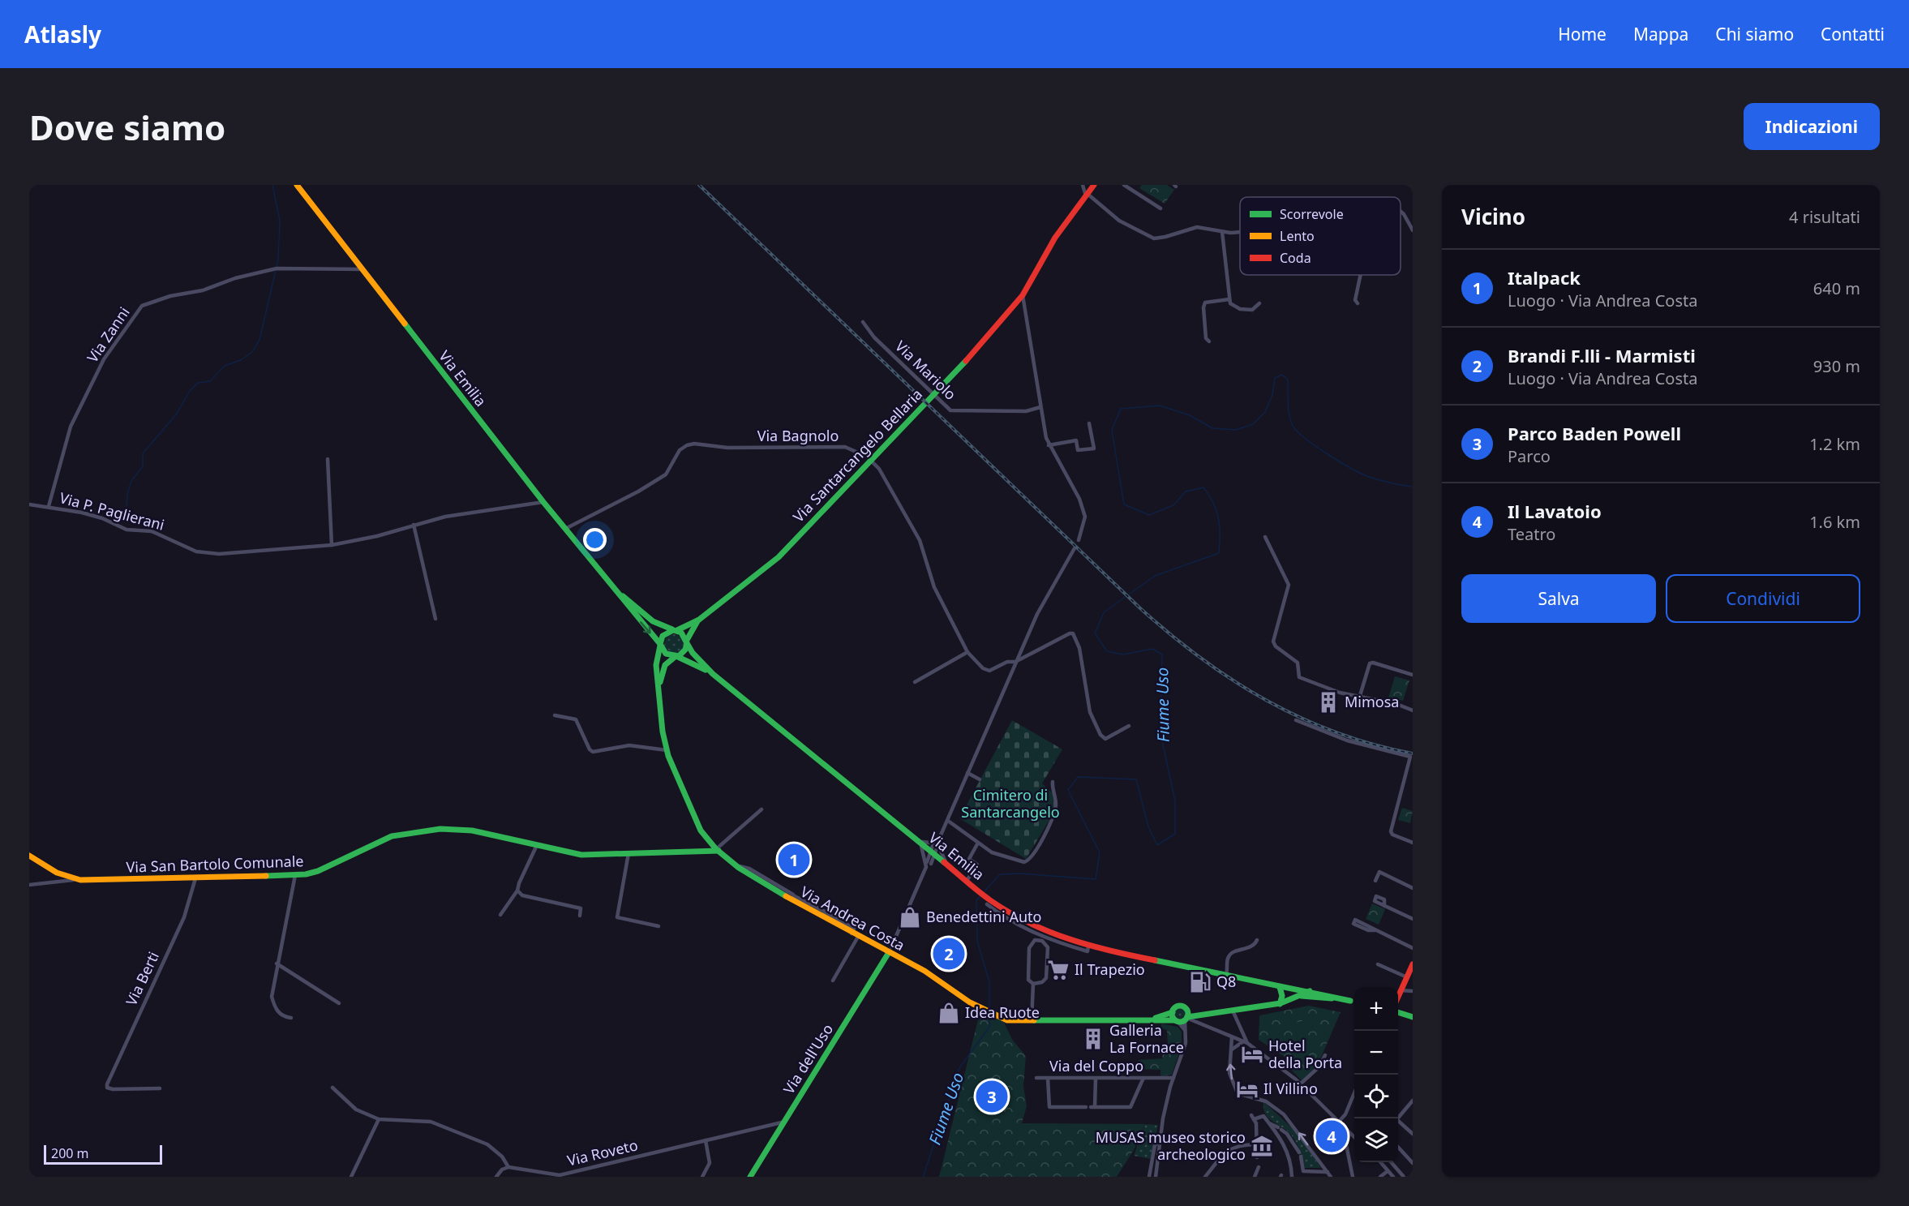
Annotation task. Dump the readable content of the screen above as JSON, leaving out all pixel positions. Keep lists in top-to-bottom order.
{
  "streets": {
    "street": [
      "Via Zanni",
      "Via Mariolo",
      "Via Emilia",
      "Via Bagnolo",
      "Via Santarcangelo Bellaria",
      "Via P. Paglierani",
      "Via San Bartolo Comunale",
      "Via Andrea Costa",
      "Via Berti",
      "Via dell'Uso",
      "Via del Coppo",
      "Via Roveto"
    ]
  },
  "crossings": [
    ["Via Zanni", "Via Emilia"],
    ["Via Zanni", "Via P. Paglierani"],
    ["Via Emilia", "Via Bagnolo"],
    ["Via Emilia", "Via Santarcangelo Bellaria"],
    ["Via Emilia", "Via P. Paglierani"],
    ["Via Emilia", "Via Andrea Costa"],
    ["Via Santarcangelo Bellaria", "Via Andrea Costa"],
    ["Via San Bartolo Comunale", "Via Andrea Costa"],
    ["Via San Bartolo Comunale", "Via Berti"],
    ["Via Andrea Costa", "Via dell'Uso"],
    ["Via dell'Uso", "Via Roveto"]
  ],
  "water": ["Fiume Uso"],
  "parks": ["Cimitero di Santarcangelo"],
  "places": {
    "building": ["Mimosa", "Galleria La Fornace"],
    "shop": ["Benedettini Auto", "Idea Ruote"],
    "supermarket": ["Il Trapezio"],
    "fuel station": ["Q8"],
    "hotel": ["Hotel della Porta", "Il Villino"],
    "museum": ["MUSAS museo storico archeologico"]
  },
  "legend": ["Scorrevole", "Lento", "Coda"],
  "scale_bar": "200 m",
  "page": {
    "header": "Atlasly",
    "nav": [
      "Home",
      "Mappa",
      "Chi siamo",
      "Contatti"
    ],
    "buttons": [
      "Indicazioni",
      ["Salva", "Condividi"]
    ],
    "title": "Dove siamo",
    "heading": ["Vicino", "4 risultati"],
    "list": [
      {
        "mark": "1",
        "name": "Italpack",
        "note": "Luogo · Via Andrea Costa",
        "value": "640 m"
      },
      {
        "mark": "2",
        "name": "Brandi F.lli - Marmisti",
        "note": "Luogo · Via Andrea Costa",
        "value": "930 m"
      },
      {
        "mark": "3",
        "name": "Parco Baden Powell",
        "note": "Parco",
        "value": "1.2 km"
      },
      {
        "mark": "4",
        "name": "Il Lavatoio",
        "note": "Teatro",
        "value": "1.6 km"
      }
    ],
    "pins": [
      "1",
      "2",
      "3",
      "4"
    ],
    "map_buttons": ["+", "−"],
    "scale": "200 m"
  }
}
